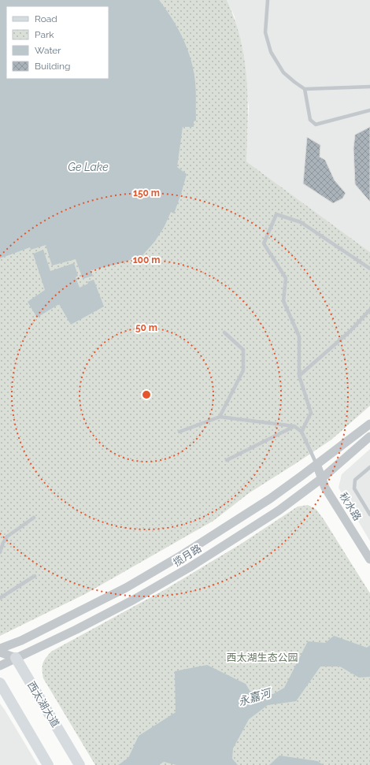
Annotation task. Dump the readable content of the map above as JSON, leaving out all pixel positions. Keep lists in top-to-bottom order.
{
  "streets": {
    "main road": ["西太湖大道"],
    "street": ["秋水路", "揽月路"]
  },
  "crossings": [
    ["秋水路", "揽月路"],
    ["揽月路", "西太湖大道"]
  ],
  "water": ["Ge Lake", "永嘉河"],
  "parks": ["西太湖生态公园"],
  "legend": [
    "Road",
    "Park",
    "Water",
    "Building"
  ],
  "rings": ["150 m", "100 m", "50 m"]
}
